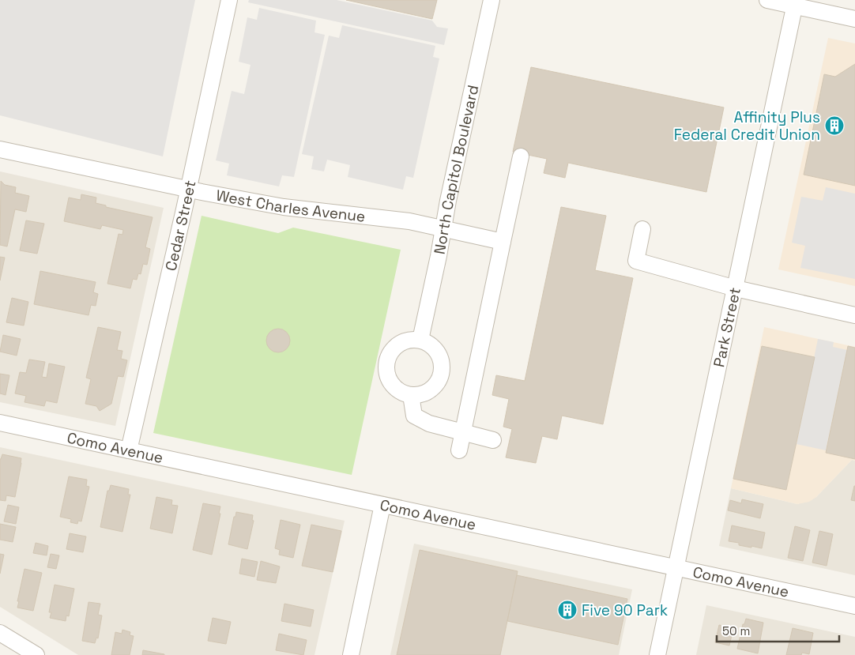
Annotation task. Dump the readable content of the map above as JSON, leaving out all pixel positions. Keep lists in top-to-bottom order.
{
  "streets": {
    "street": [
      "North Capitol Boulevard",
      "West Charles Avenue",
      "Cedar Street",
      "Park Street",
      "Como Avenue"
    ]
  },
  "crossings": [
    ["North Capitol Boulevard", "West Charles Avenue"],
    ["West Charles Avenue", "Cedar Street"],
    ["Cedar Street", "Como Avenue"],
    ["Park Street", "Como Avenue"]
  ],
  "places": {
    "building": ["Affinity Plus Federal Credit Union", "Five 90 Park"]
  },
  "scale_bar": "50 m"
}
